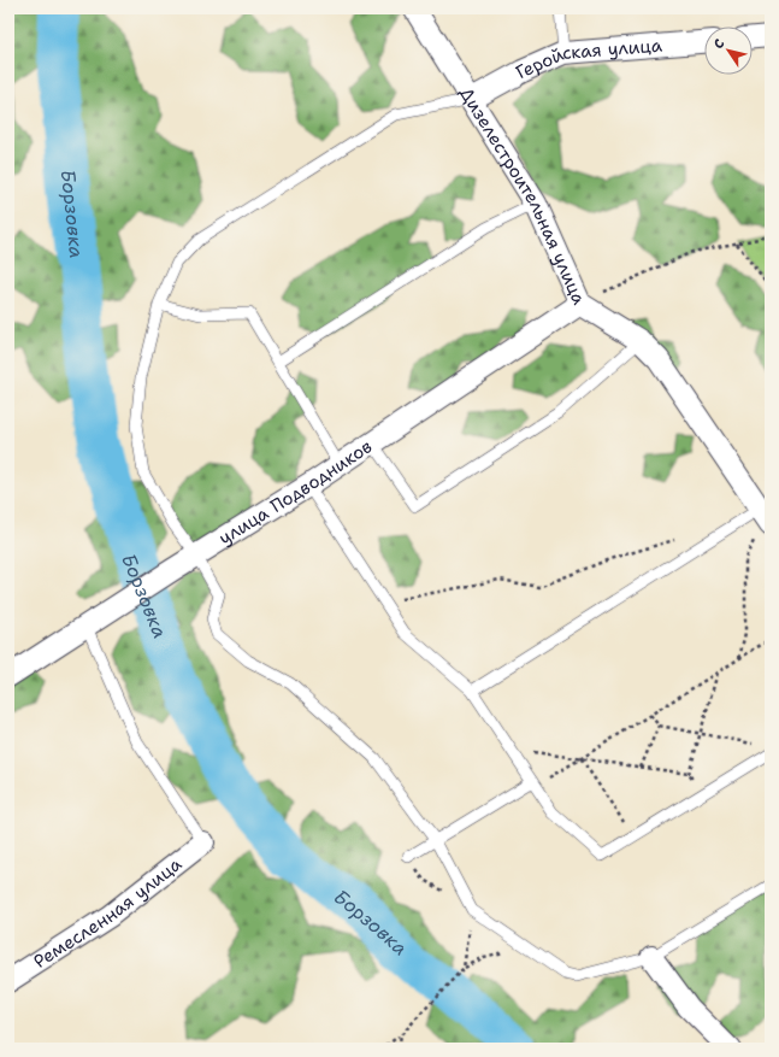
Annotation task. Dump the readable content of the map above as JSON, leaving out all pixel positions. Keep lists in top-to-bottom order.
{
  "streets": {
    "street": [
      "Геройская улица",
      "Дизелестроительная улица",
      "улица Подводников",
      "Ремесленная улица"
    ]
  },
  "crossings": [
    ["Геройская улица", "Дизелестроительная улица"],
    ["Дизелестроительная улица", "улица Подводников"]
  ],
  "water": ["Борзовка"],
  "north": "top left"
}
